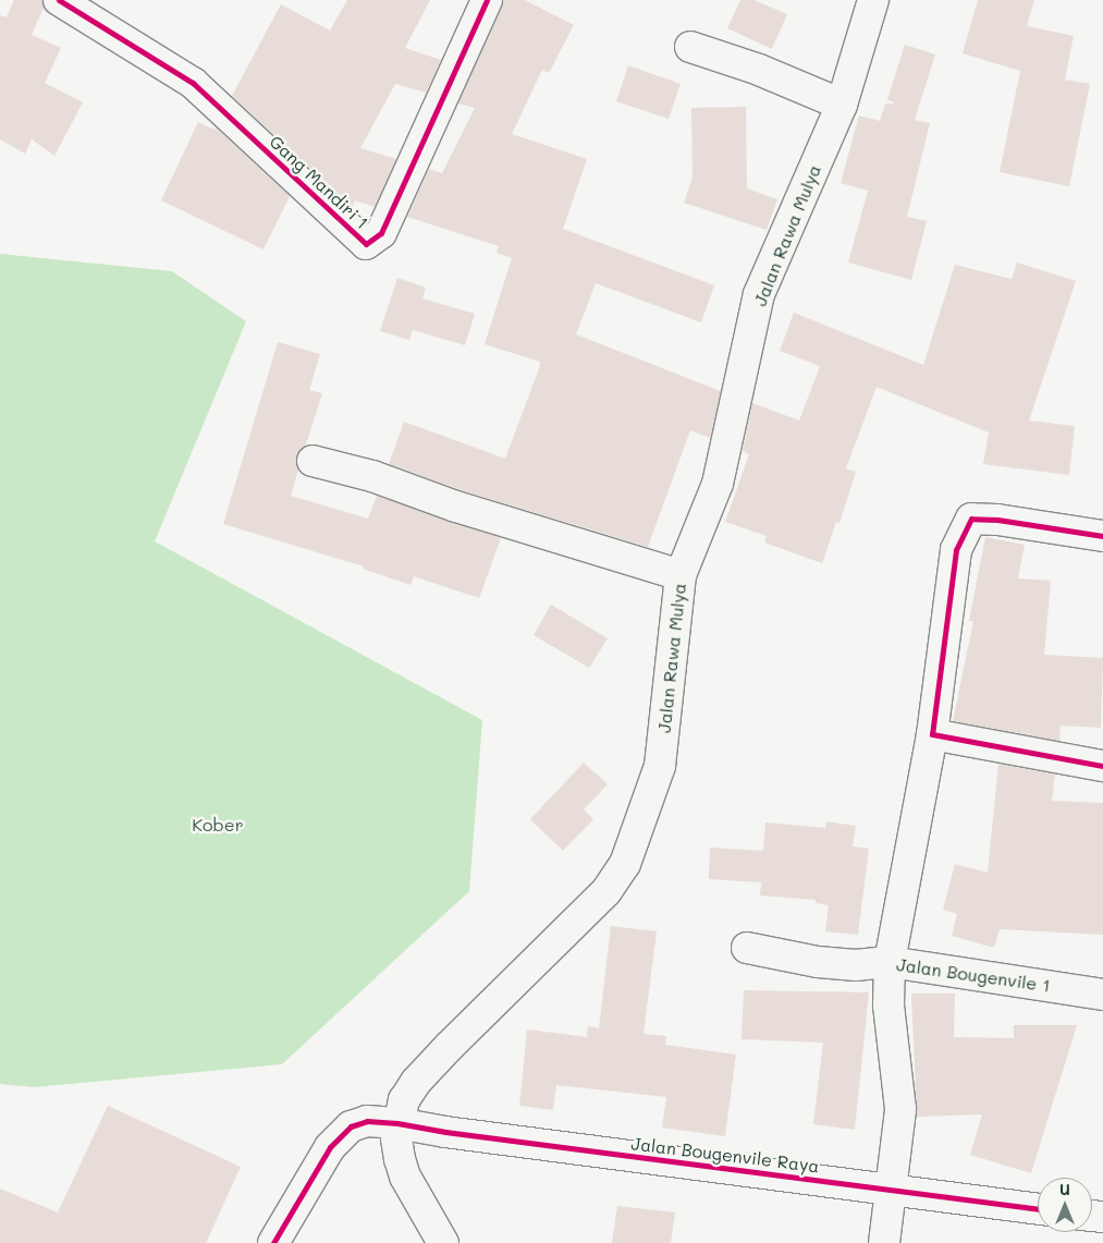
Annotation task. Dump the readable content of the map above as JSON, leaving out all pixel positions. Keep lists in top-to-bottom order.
{
  "streets": {
    "street": [
      "Gang Mandiri 1",
      "Jalan Rawa Mulya",
      "Jalan Bougenvile 1",
      "Jalan Bougenvile Raya"
    ]
  },
  "crossings": [
    ["Jalan Rawa Mulya", "Jalan Bougenvile Raya"]
  ],
  "parks": ["Kober"],
  "north": "top"
}
